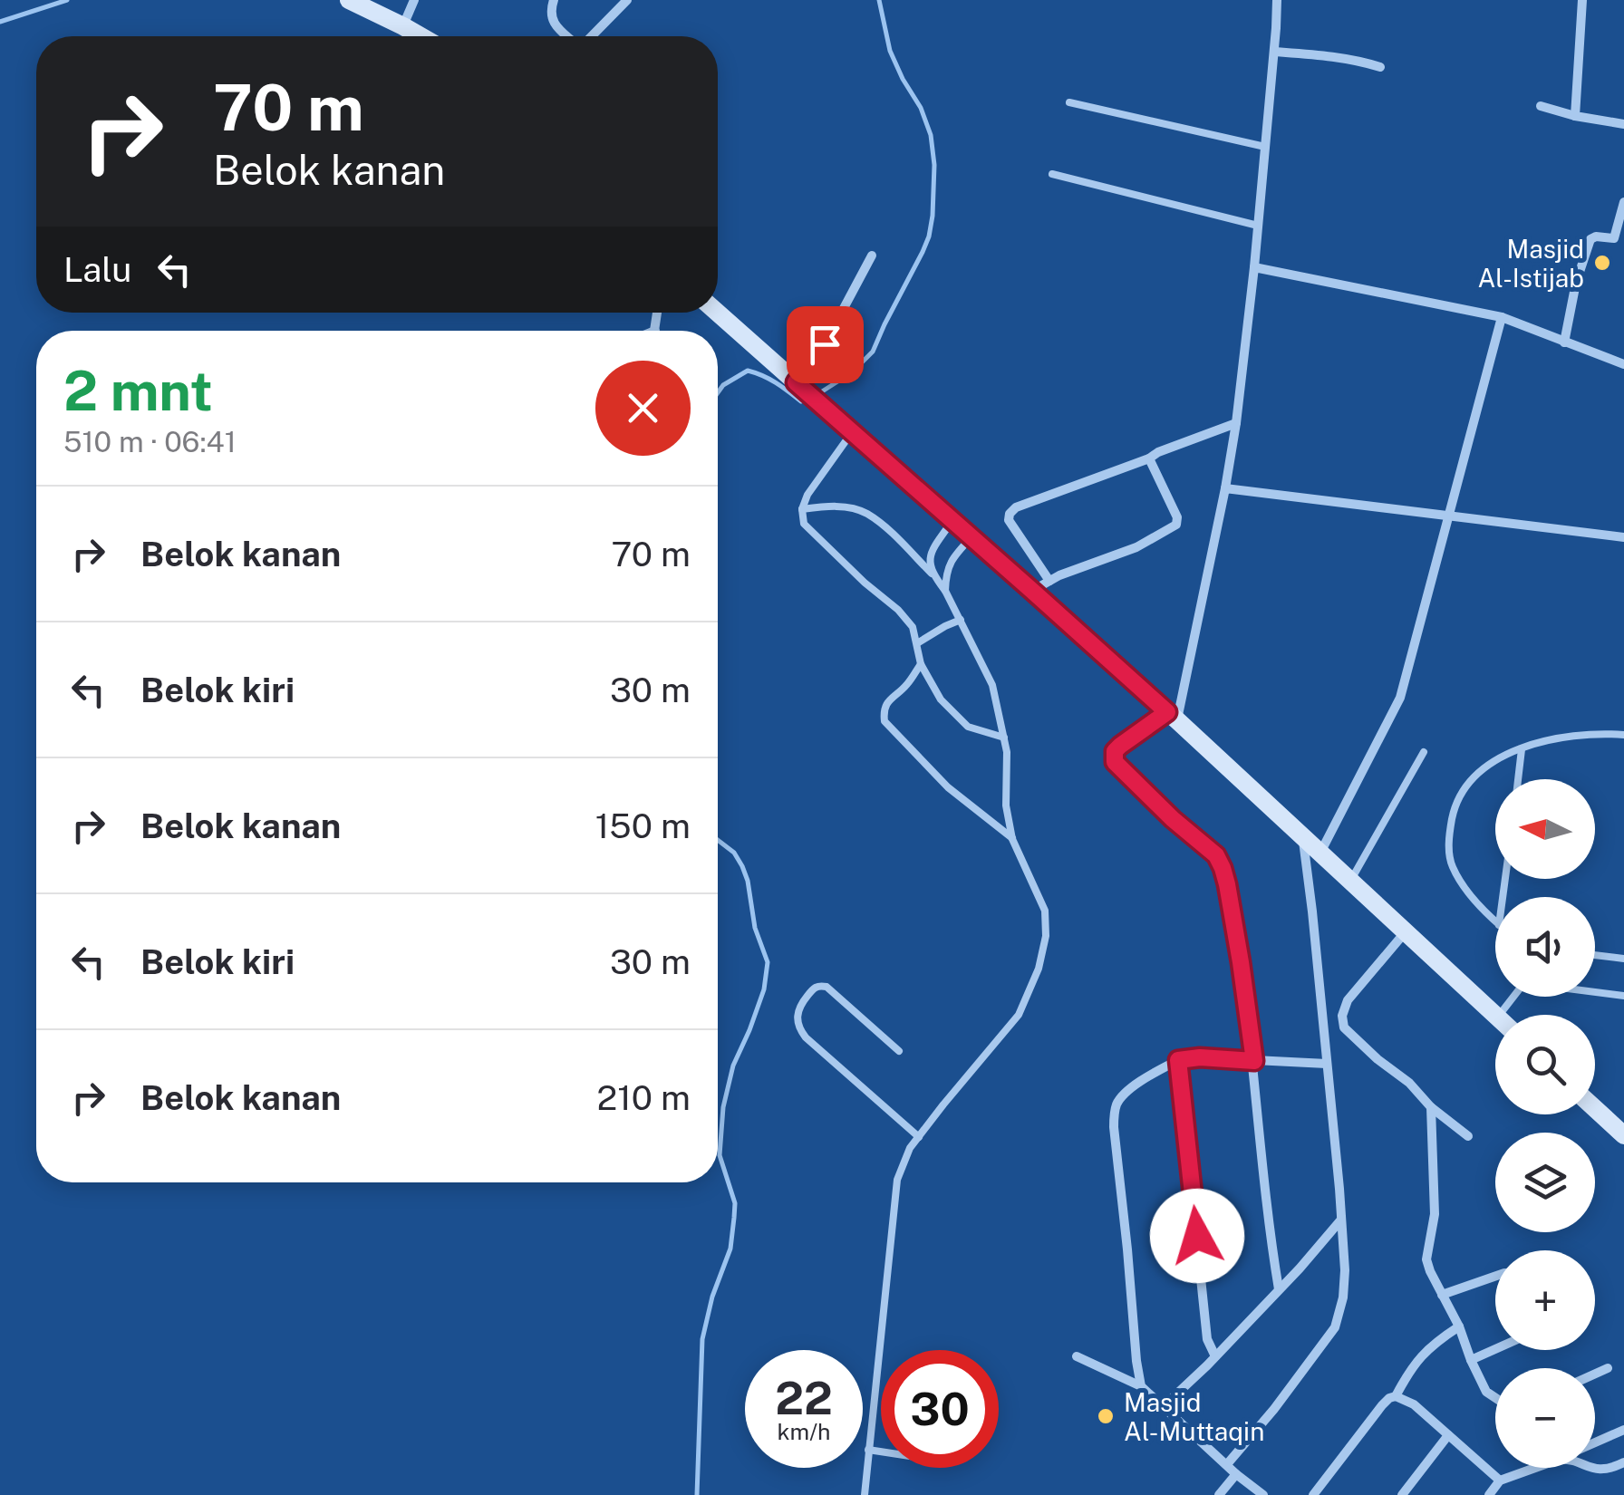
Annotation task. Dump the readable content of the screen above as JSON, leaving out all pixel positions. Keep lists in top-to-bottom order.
{
  "places": ["Masjid Al-Istijab", "Masjid Al-Muttaqin"],
  "north": "left",
  "page": {
    "turn": ["70 m", "Belok kanan"],
    "then": "Lalu",
    "heading": ["2 mnt", "510 m · 06:41"],
    "list": [
      {
        "name": "Belok kanan",
        "value": "70 m"
      },
      {
        "name": "Belok kiri",
        "value": "30 m"
      },
      {
        "name": "Belok kanan",
        "value": "150 m"
      },
      {
        "name": "Belok kiri",
        "value": "30 m"
      },
      {
        "name": "Belok kanan",
        "value": "210 m"
      }
    ],
    "map_buttons": ["+", "−"],
    "speed": "22 km/h",
    "limit": "30"
  }
}
